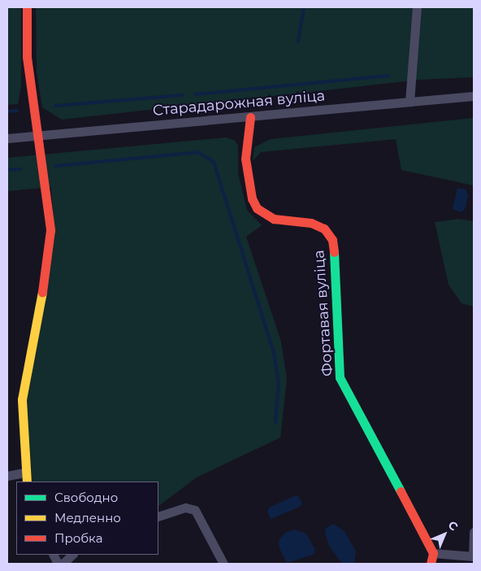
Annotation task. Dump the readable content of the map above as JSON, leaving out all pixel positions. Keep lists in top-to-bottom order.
{
  "streets": {
    "street": ["Старадарожная вуліца", "Фортавая вуліца"]
  },
  "crossings": [
    ["Старадарожная вуліца", "Фортавая вуліца"]
  ],
  "legend": ["Свободно", "Медленно", "Пробка"],
  "north": "top right"
}
